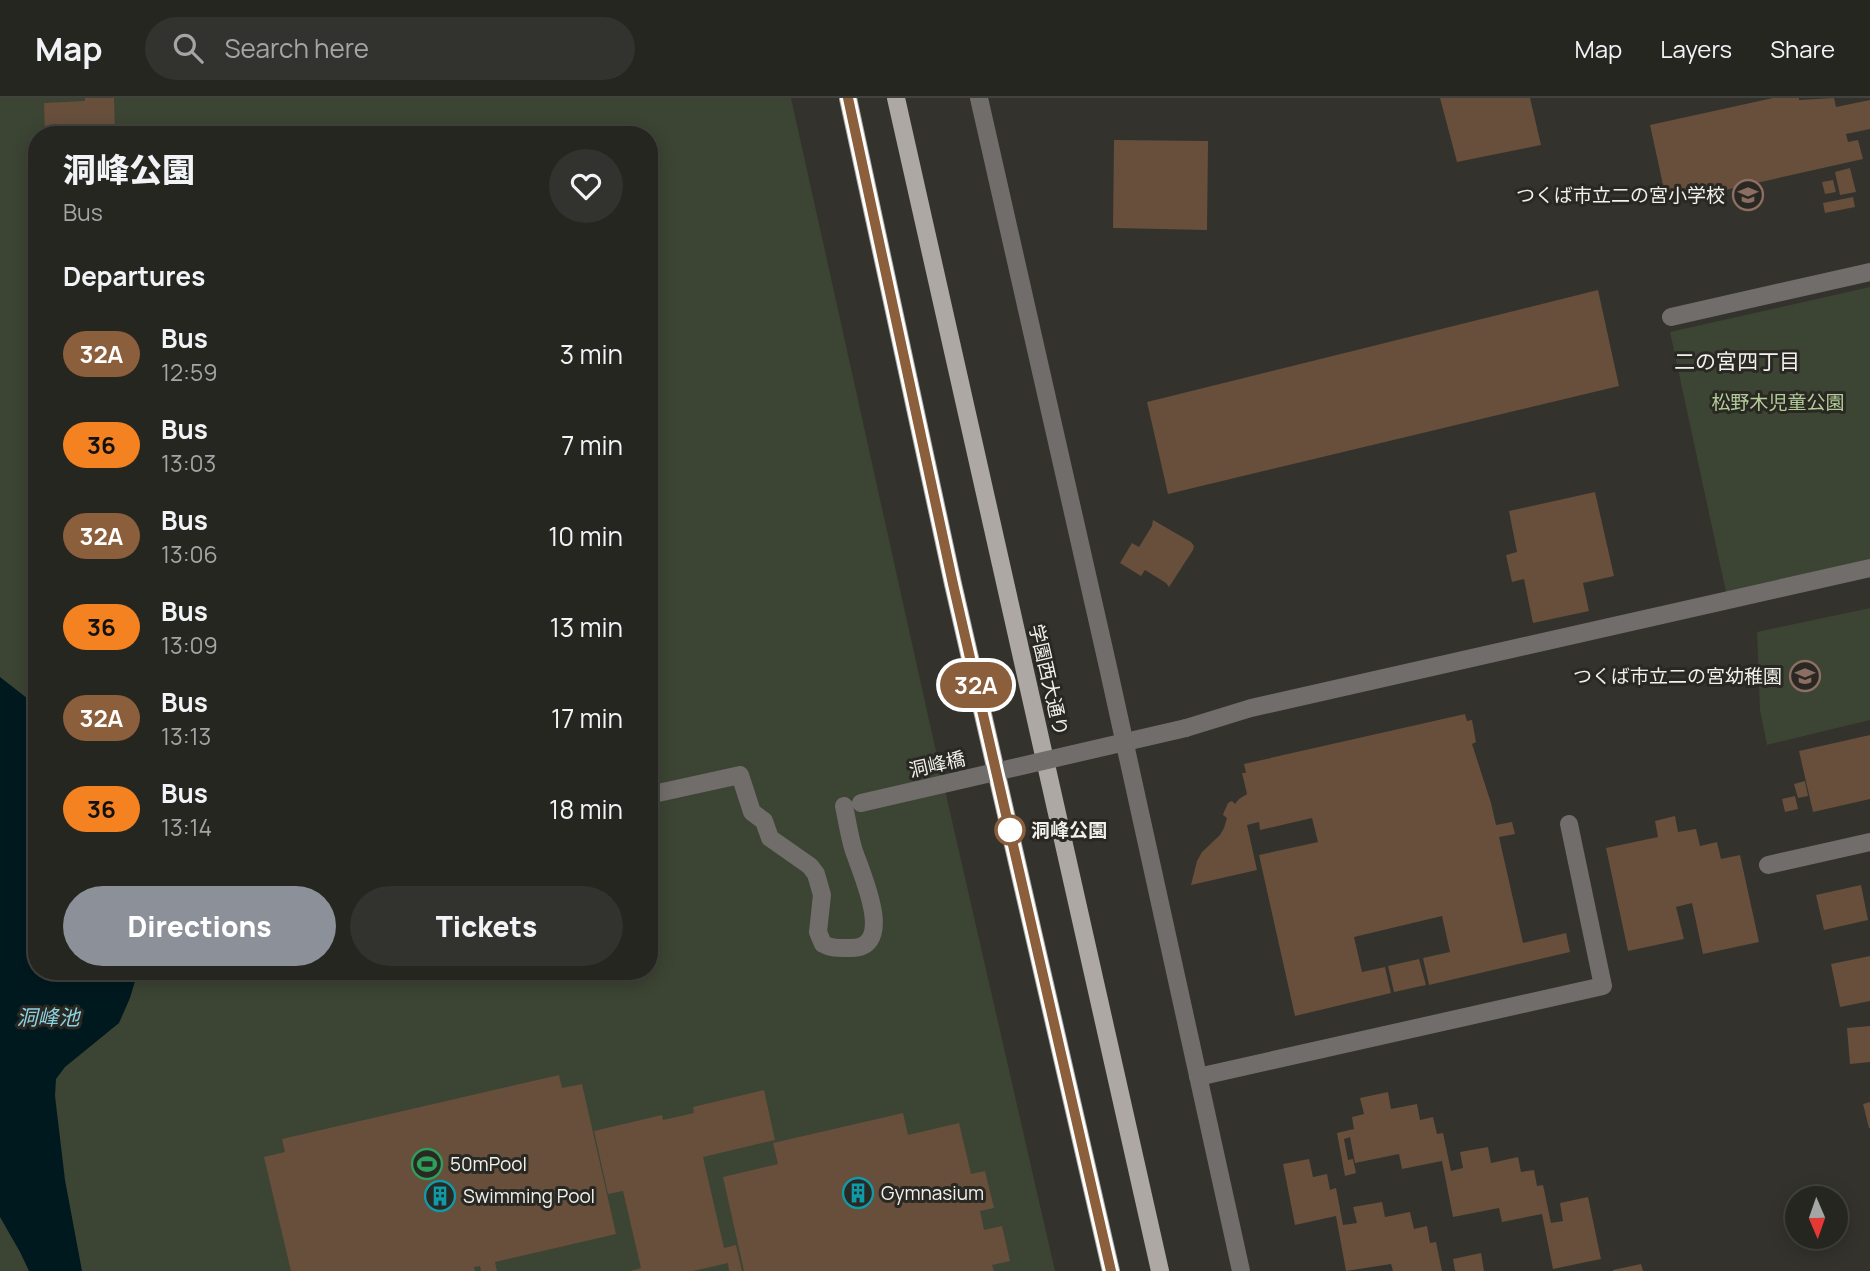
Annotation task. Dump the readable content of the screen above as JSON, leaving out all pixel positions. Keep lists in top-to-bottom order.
{
  "streets": {
    "main road": ["学園西大通り"],
    "street": ["洞峰橋"]
  },
  "districts": ["二の宮四丁目"],
  "water": ["洞峰池"],
  "parks": ["松野木児童公園"],
  "places": {
    "school or university": ["つくば市立二の宮小学校", "つくば市立二の宮幼稚園"],
    "other": ["洞峰公園"],
    "sports": ["50mPool"],
    "building": ["Gymnasium", "Swimming Pool"]
  },
  "lines": ["bus line 32A"],
  "north": "bottom",
  "page": {
    "header": "Map",
    "search": "Search here",
    "nav": ["Map", "Layers", "Share"],
    "on_map": "32A",
    "heading": [
      ["洞峰公園", "Bus"],
      "Departures"
    ],
    "list": [
      {
        "mark": "32A",
        "name": "Bus",
        "note": "12:59",
        "value": "3 min"
      },
      {
        "mark": "36",
        "name": "Bus",
        "note": "13:03",
        "value": "7 min"
      },
      {
        "mark": "32A",
        "name": "Bus",
        "note": "13:06",
        "value": "10 min"
      },
      {
        "mark": "36",
        "name": "Bus",
        "note": "13:09",
        "value": "13 min"
      },
      {
        "mark": "32A",
        "name": "Bus",
        "note": "13:13",
        "value": "17 min"
      },
      {
        "mark": "36",
        "name": "Bus",
        "note": "13:14",
        "value": "18 min"
      }
    ],
    "buttons": ["Directions", "Tickets"]
  }
}
